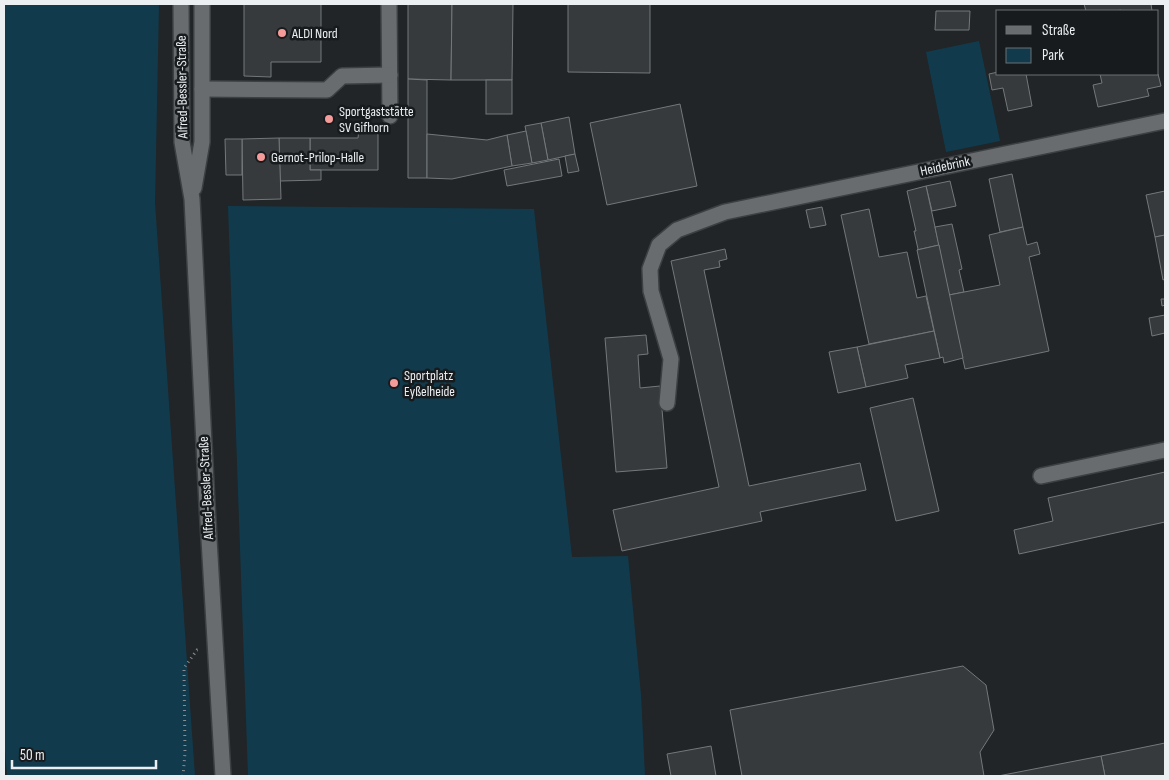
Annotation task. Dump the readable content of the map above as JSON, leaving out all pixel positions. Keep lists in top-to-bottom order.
{
  "streets": {
    "street": ["Alfred-Bessler-Straße", "Heidebrink"]
  },
  "places": [
    "ALDI Nord",
    "Sportgaststätte SV Gifhorn",
    "Gernot-Prilop-Halle",
    "Sportplatz Eyßelheide"
  ],
  "legend": ["Straße", "Park"],
  "scale_bar": "50 m"
}
